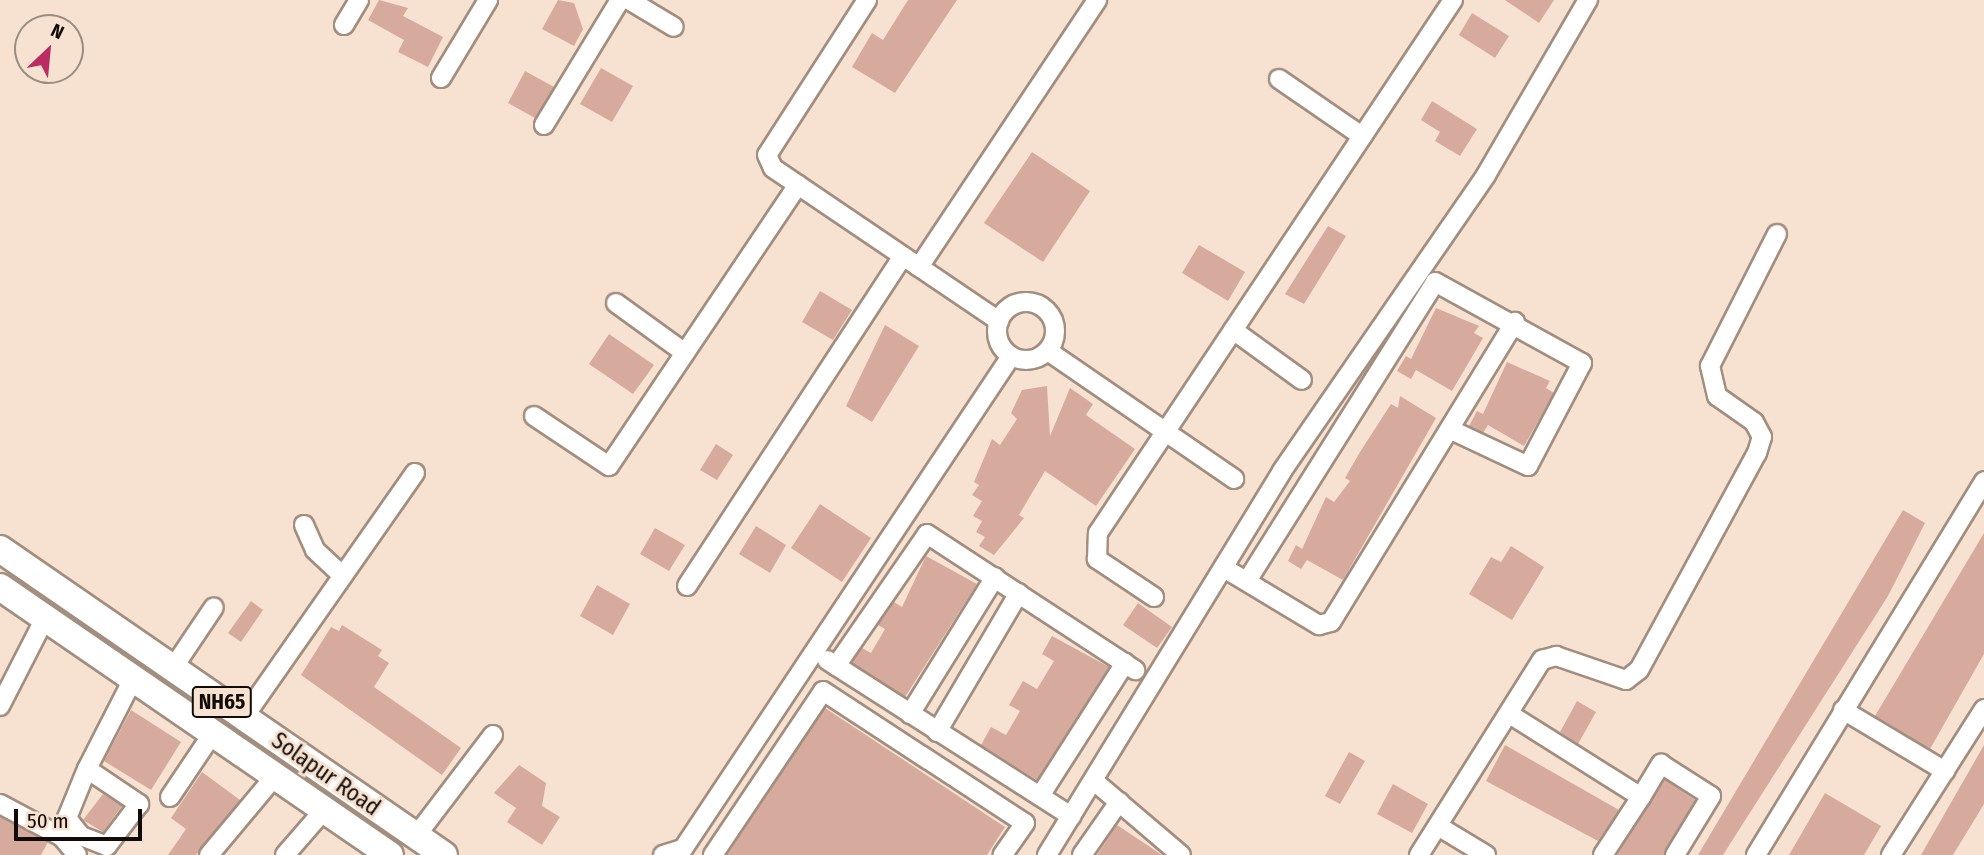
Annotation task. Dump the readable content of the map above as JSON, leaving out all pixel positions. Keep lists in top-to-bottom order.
{
  "streets": {
    "highway": ["NH65", "Solapur Road"]
  },
  "scale_bar": "50 m",
  "north": "top right"
}
